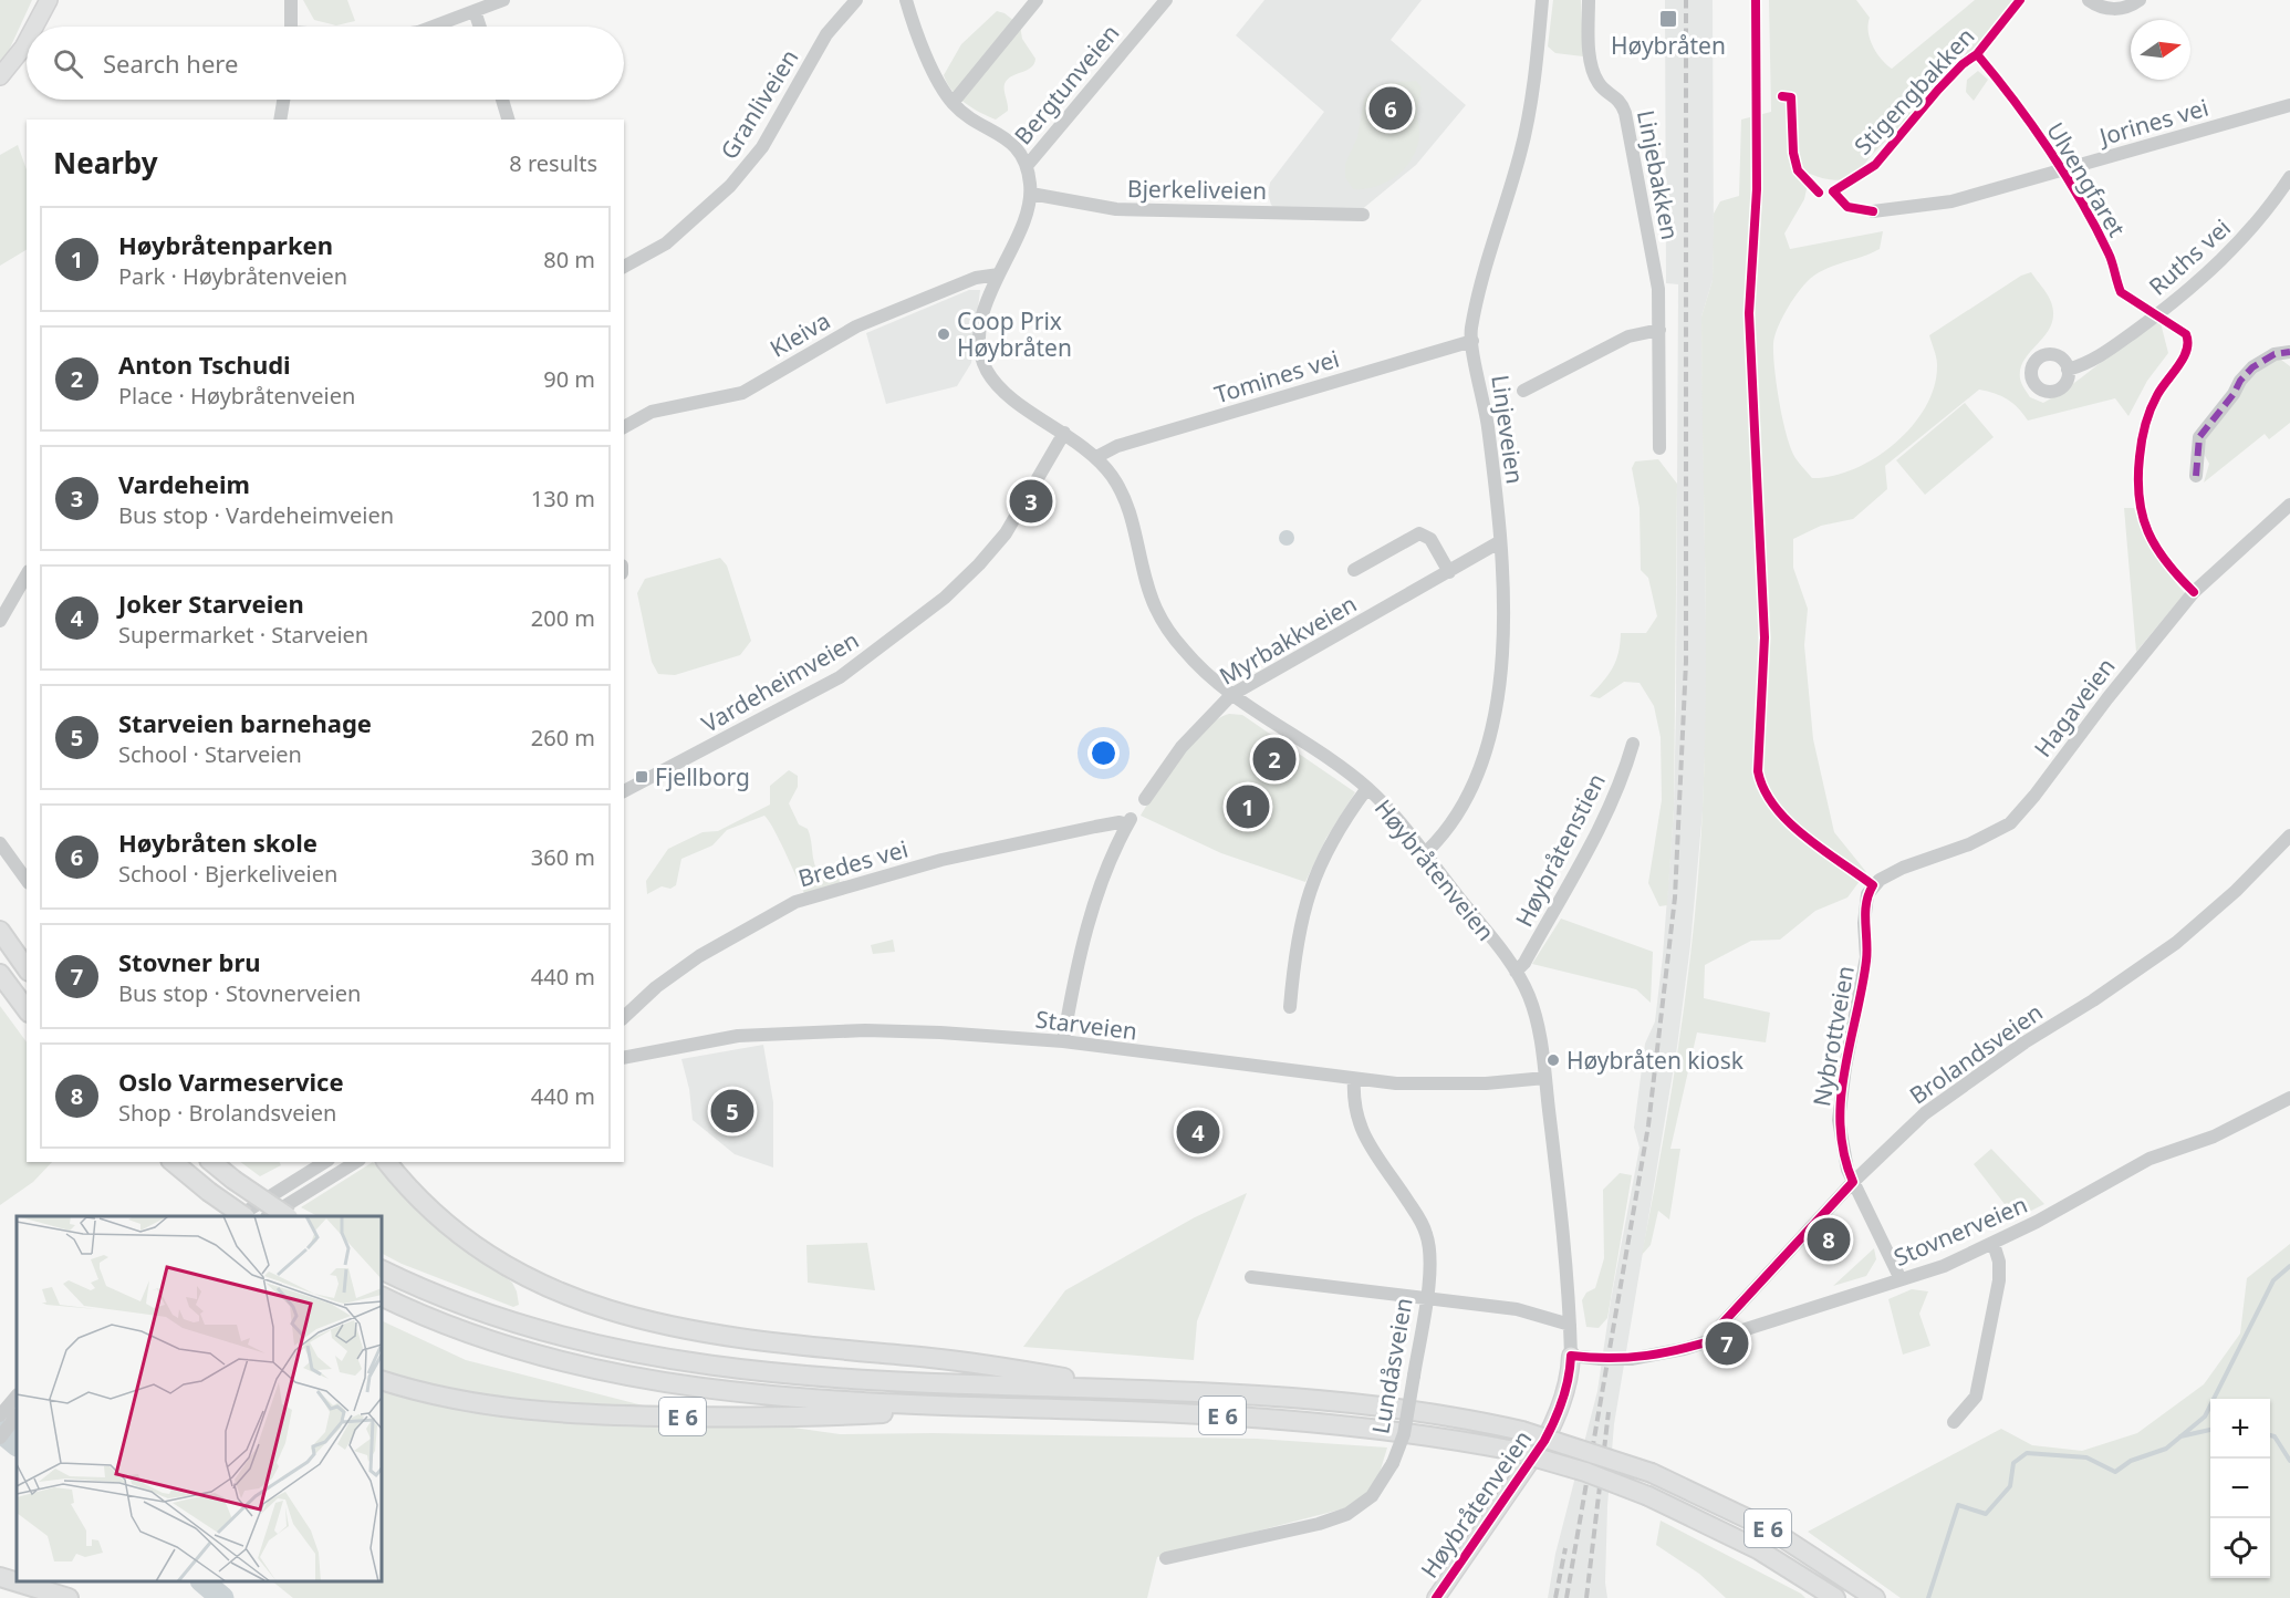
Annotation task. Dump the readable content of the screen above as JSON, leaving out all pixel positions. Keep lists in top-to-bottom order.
{
  "streets": {
    "highway": ["E 6"],
    "main road": ["Høybråtenveien"],
    "street": [
      "Bergtunveien",
      "Granliveien",
      "Jorines vei",
      "Linjebakken",
      "Bjerkeliveien",
      "Ruths vei",
      "Kleiva",
      "Tomines vei",
      "Linjeveien",
      "Myrbakkveien",
      "Vardeheimveien",
      "Hagaveien",
      "Høybråtenstien",
      "Bredes vei",
      "Starveien",
      "Nybrottveien",
      "Brolandsveien",
      "Stovnerveien",
      "Lundåsveien"
    ],
    "cycle path": ["Stigengbakken"]
  },
  "crossings": [
    ["Bergtunveien", "Høybråtenveien"],
    ["Bjerkeliveien", "Høybråtenveien"],
    ["Kleiva", "Høybråtenveien"],
    ["Tomines vei", "Linjeveien"],
    ["Tomines vei", "Høybråtenveien"],
    ["Linjeveien", "Myrbakkveien"],
    ["Linjeveien", "Høybråtenveien"],
    ["Myrbakkveien", "Høybråtenveien"],
    ["Vardeheimveien", "Høybråtenveien"],
    ["Hagaveien", "Nybrottveien"],
    ["Høybråtenstien", "Høybråtenveien"],
    ["Bredes vei", "Starveien"],
    ["Høybråtenveien", "Starveien"],
    ["Høybråtenveien", "Stovnerveien"],
    ["Starveien", "Lundåsveien"],
    ["Nybrottveien", "Brolandsveien"],
    ["Nybrottveien", "Stovnerveien"],
    ["Brolandsveien", "Stovnerveien"]
  ],
  "places": {
    "transit": ["Høybråten", "Fjellborg"],
    "other": ["Coop Prix Høybråten", "Høybråten kiosk"]
  },
  "north": "right",
  "page": {
    "search": "Search here",
    "pins": [
      "6",
      "3",
      "2",
      "1",
      "5",
      "4",
      "8",
      "7"
    ],
    "heading": ["Nearby", "8 results"],
    "list": [
      {
        "mark": "1",
        "name": "Høybråtenparken",
        "note": "Park · Høybråtenveien",
        "value": "80 m"
      },
      {
        "mark": "2",
        "name": "Anton Tschudi",
        "note": "Place · Høybråtenveien",
        "value": "90 m"
      },
      {
        "mark": "3",
        "name": "Vardeheim",
        "note": "Bus stop · Vardeheimveien",
        "value": "130 m"
      },
      {
        "mark": "4",
        "name": "Joker Starveien",
        "note": "Supermarket · Starveien",
        "value": "200 m"
      },
      {
        "mark": "5",
        "name": "Starveien barnehage",
        "note": "School · Starveien",
        "value": "260 m"
      },
      {
        "mark": "6",
        "name": "Høybråten skole",
        "note": "School · Bjerkeliveien",
        "value": "360 m"
      },
      {
        "mark": "7",
        "name": "Stovner bru",
        "note": "Bus stop · Stovnerveien",
        "value": "440 m"
      },
      {
        "mark": "8",
        "name": "Oslo Varmeservice",
        "note": "Shop · Brolandsveien",
        "value": "440 m"
      }
    ],
    "map_buttons": ["+", "−"]
  }
}
